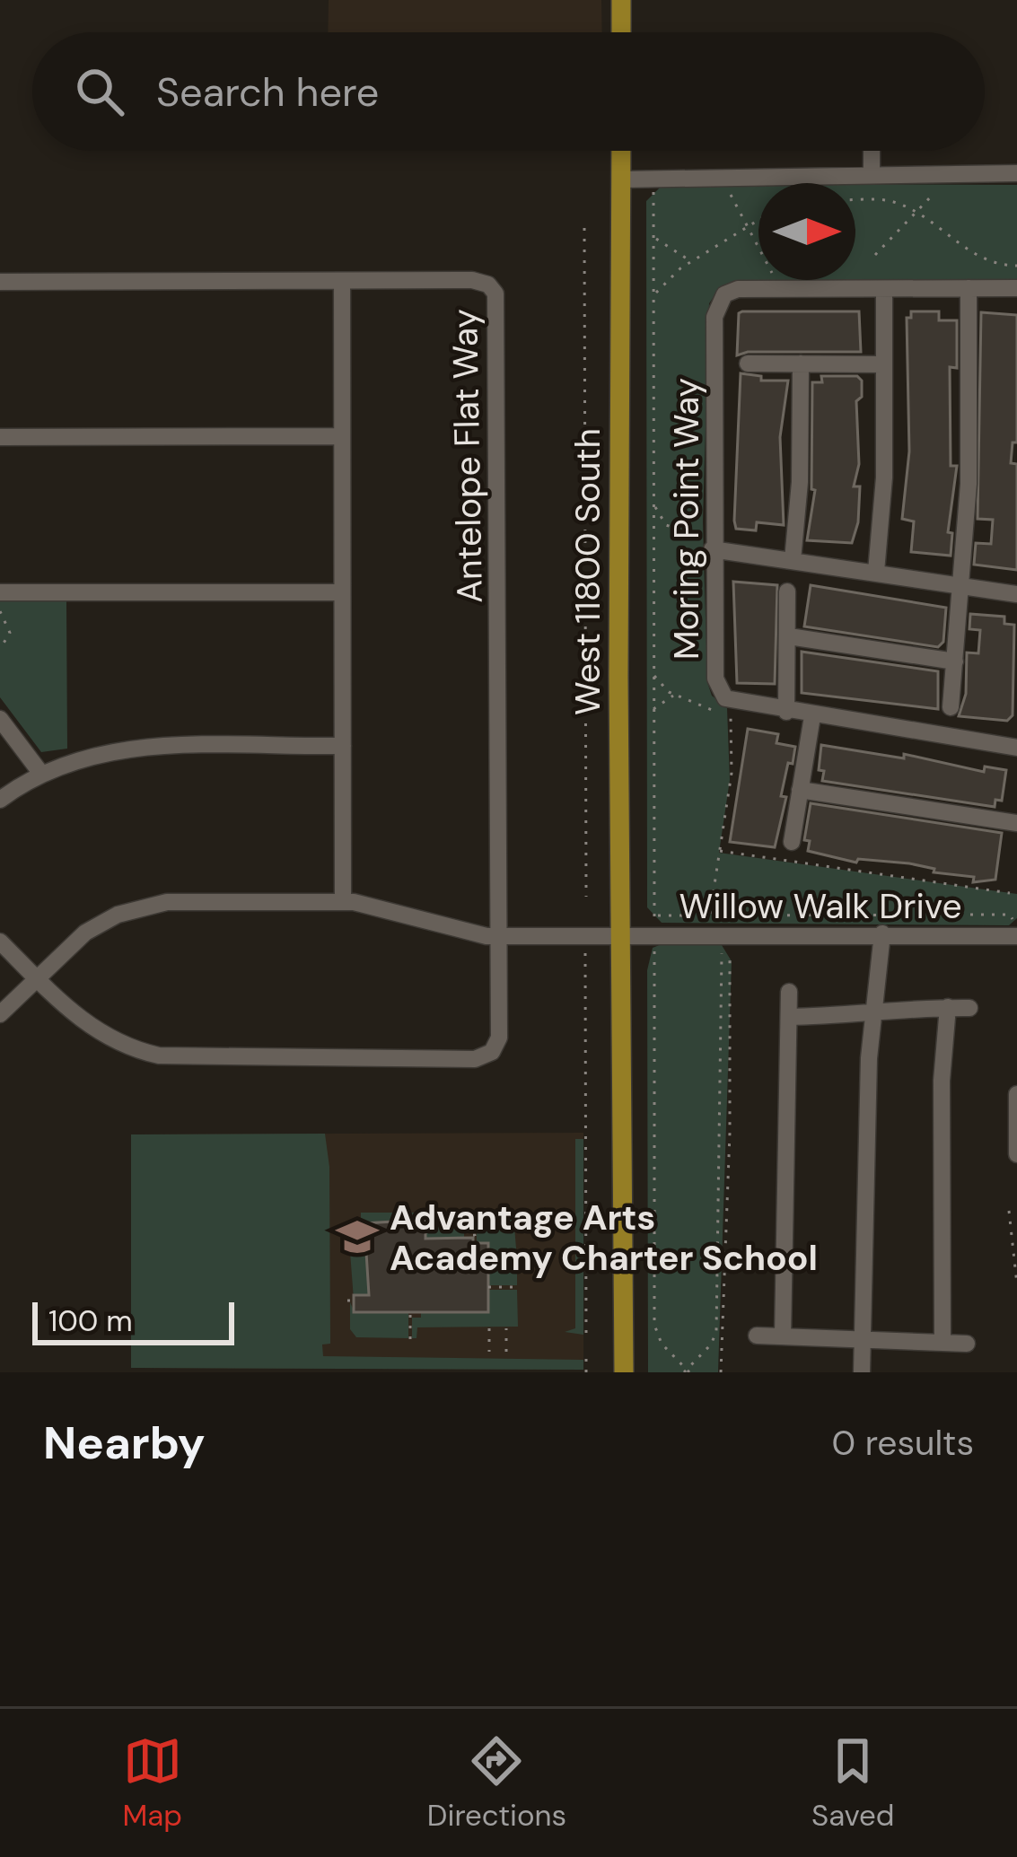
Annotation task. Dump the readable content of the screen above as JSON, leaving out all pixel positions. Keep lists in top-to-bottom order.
{
  "streets": {
    "main road": ["West 11800 South"],
    "street": ["Antelope Flat Way", "Moring Point Way", "Willow Walk Drive"]
  },
  "crossings": [
    ["Antelope Flat Way", "Willow Walk Drive"],
    ["West 11800 South", "Willow Walk Drive"]
  ],
  "places": {
    "school or university": ["Advantage Arts Academy Charter School"]
  },
  "scale_bar": "100 m",
  "north": "right",
  "page": {
    "search": "Search here",
    "scale": "100 m",
    "heading": ["Nearby", "0 results"],
    "nav": ["Map", "Directions", "Saved"]
  }
}
